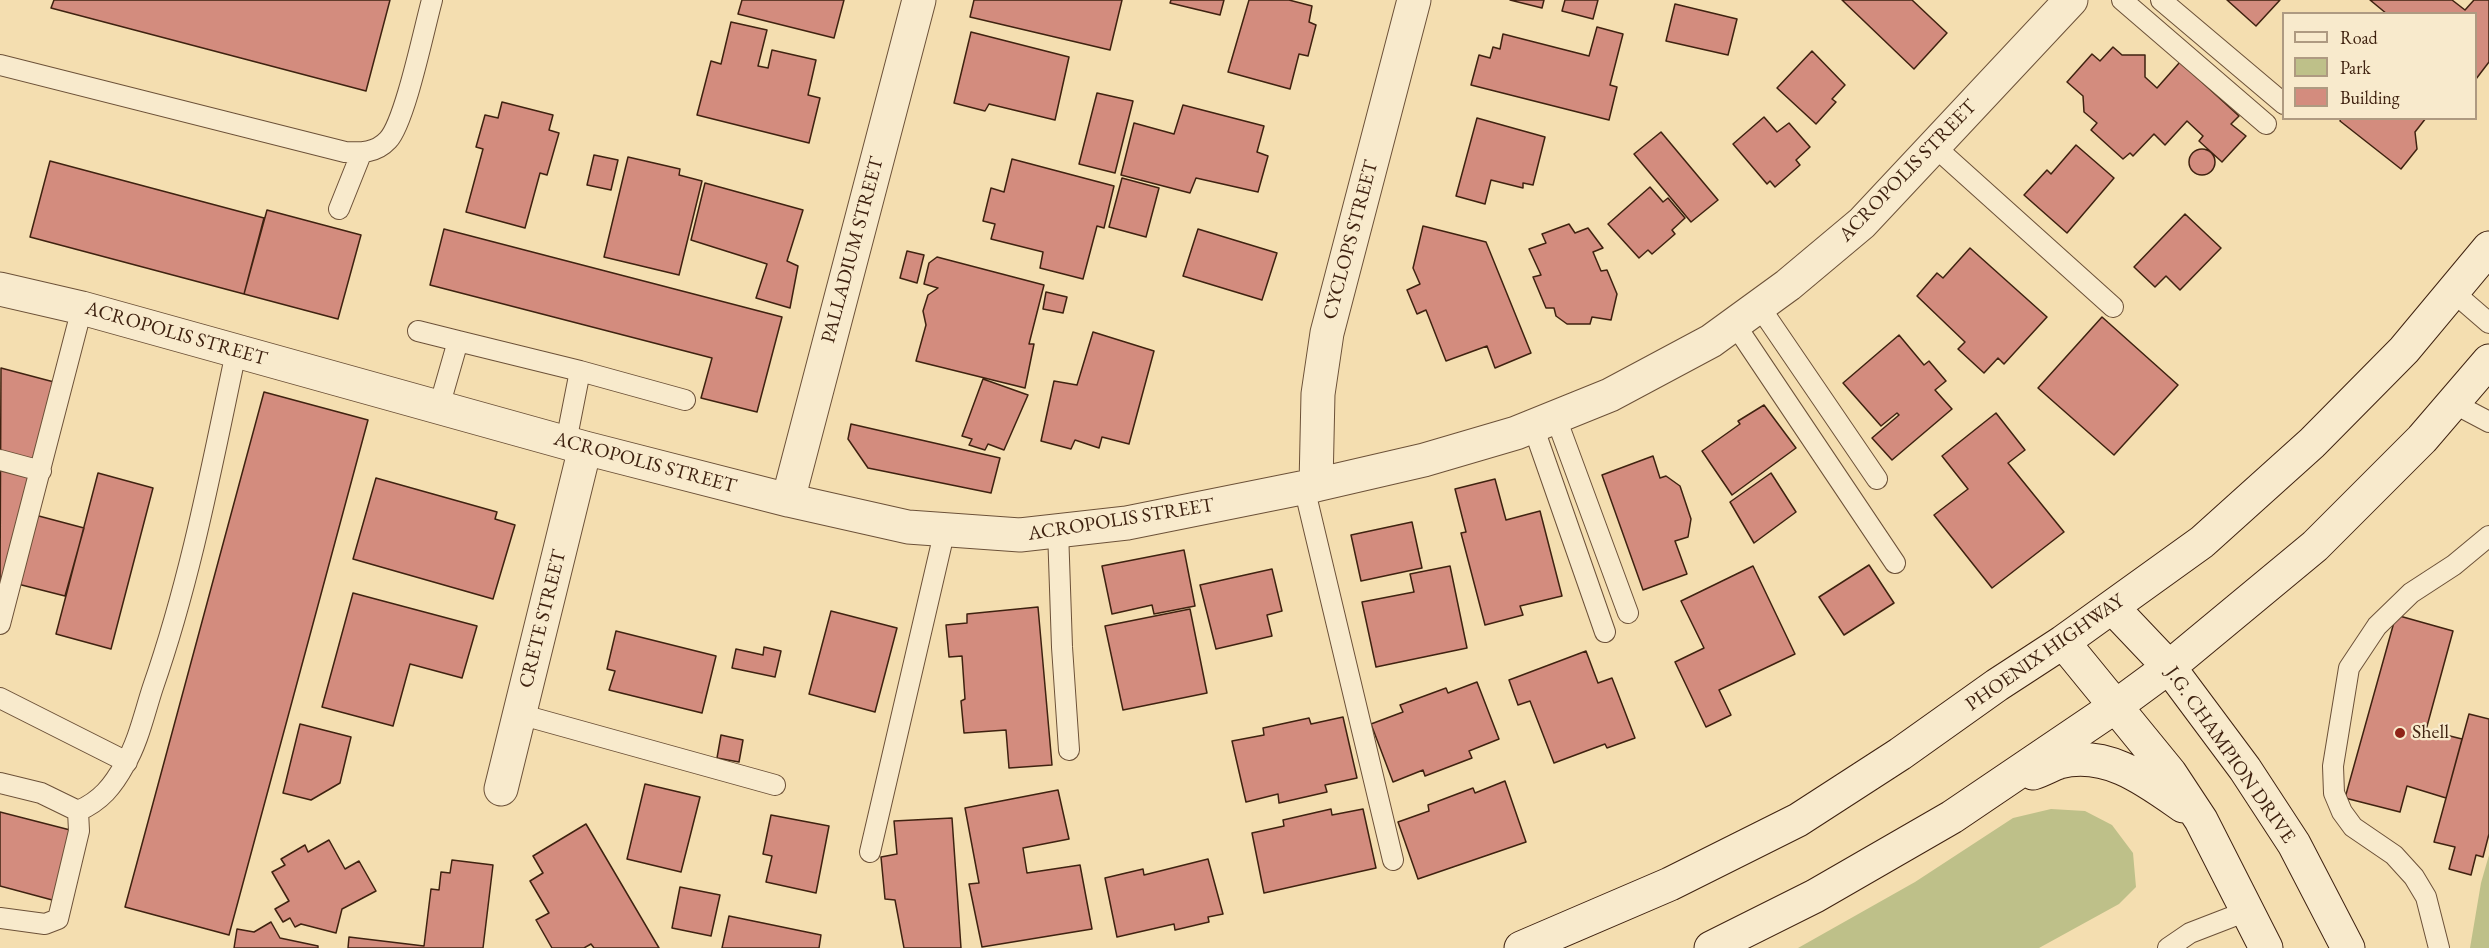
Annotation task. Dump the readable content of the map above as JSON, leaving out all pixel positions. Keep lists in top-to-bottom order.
{
  "streets": {
    "street": [
      "ACROPOLIS STREET",
      "CYCLOPS STREET",
      "PALLADIUM STREET",
      "CRETE STREET",
      "PHOENIX HIGHWAY",
      "J.G. CHAMPION DRIVE"
    ]
  },
  "crossings": [
    ["ACROPOLIS STREET", "CYCLOPS STREET"],
    ["ACROPOLIS STREET", "PALLADIUM STREET"],
    ["ACROPOLIS STREET", "CRETE STREET"],
    ["PHOENIX HIGHWAY", "J.G. CHAMPION DRIVE"]
  ],
  "places": ["Shell"],
  "legend": ["Road", "Park", "Building"]
}
